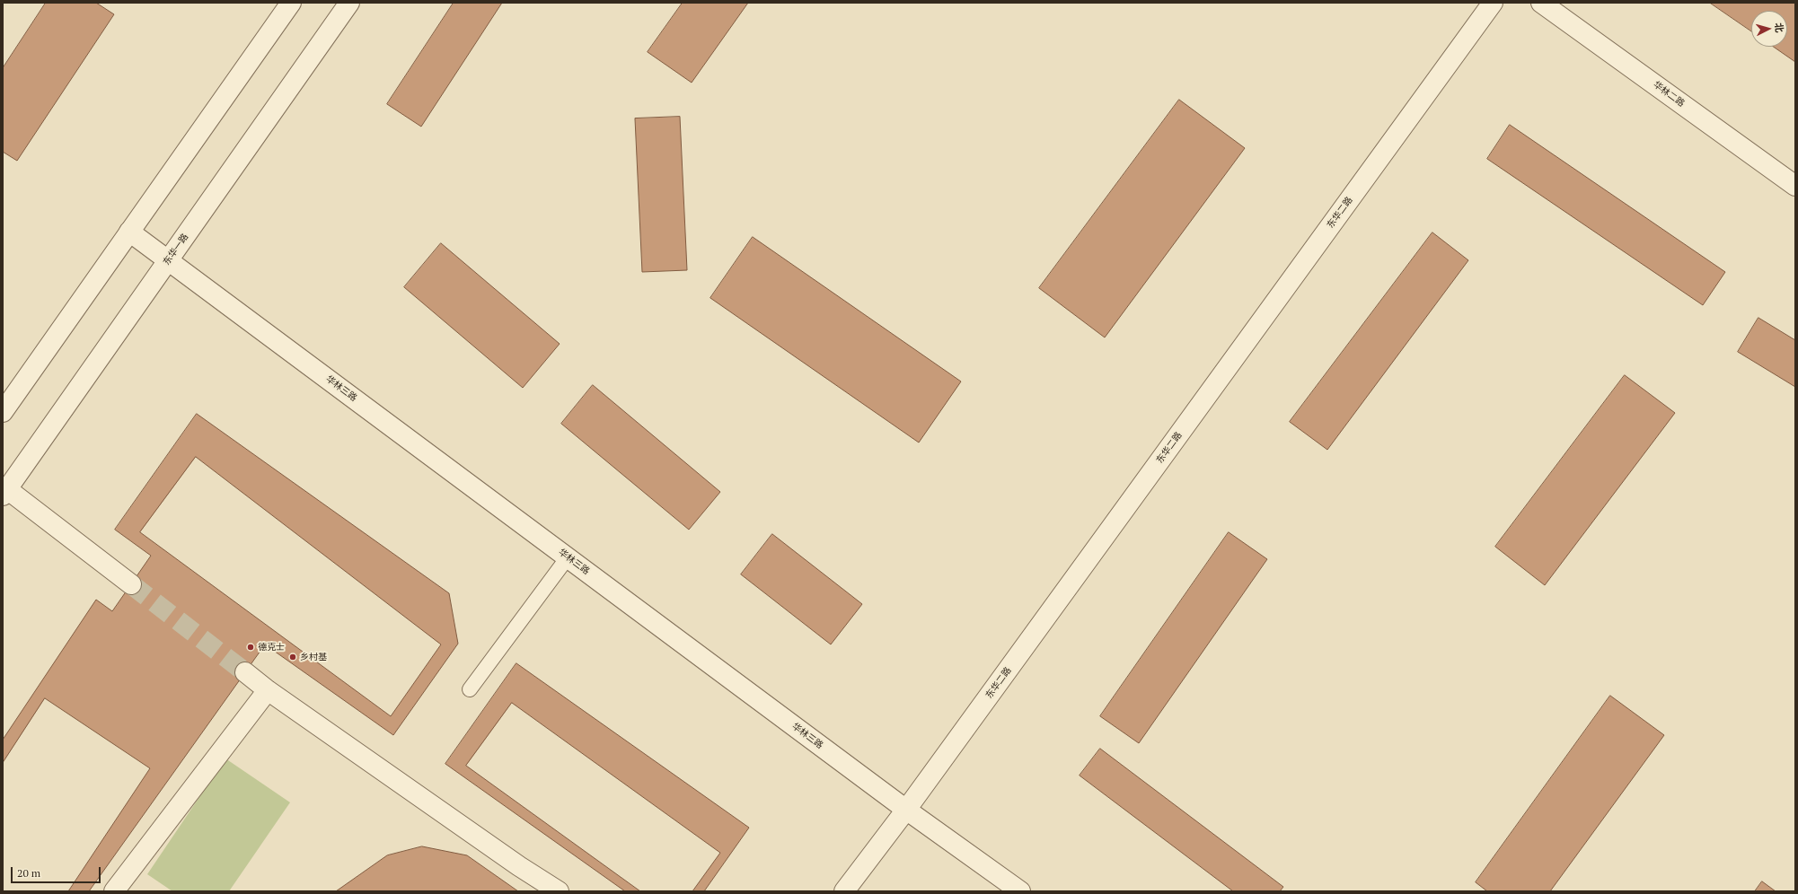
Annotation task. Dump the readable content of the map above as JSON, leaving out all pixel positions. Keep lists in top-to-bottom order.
{
  "streets": {
    "street": [
      "华林二路",
      "东华二路",
      "东华一路",
      "华林三路"
    ]
  },
  "crossings": [
    ["东华二路", "华林三路"],
    ["东华一路", "华林三路"]
  ],
  "places": ["德克士", "乡村基"],
  "scale_bar": "20 m",
  "north": "right"
}
